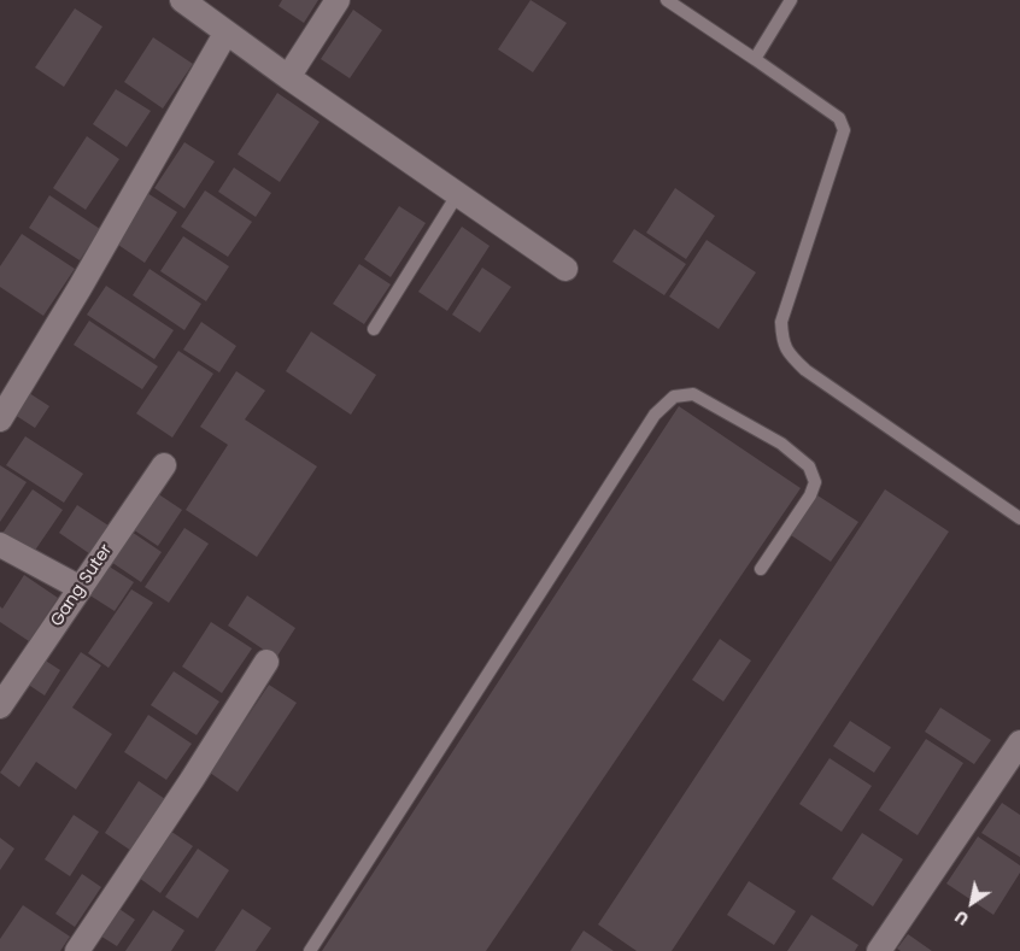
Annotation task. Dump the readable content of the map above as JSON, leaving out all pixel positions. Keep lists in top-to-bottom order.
{
  "streets": {
    "street": ["Gang Suter"]
  },
  "north": "bottom left"
}
